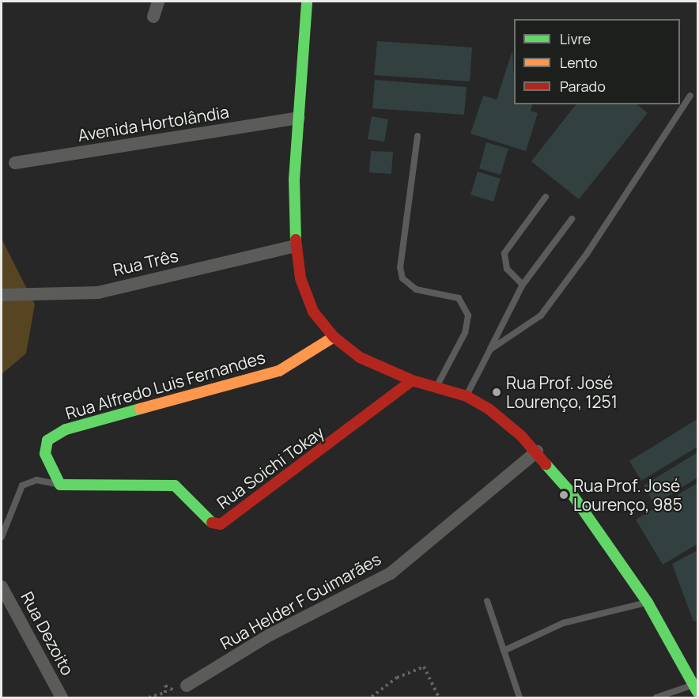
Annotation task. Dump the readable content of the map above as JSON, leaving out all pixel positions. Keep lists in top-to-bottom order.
{
  "streets": {
    "street": [
      "Avenida Hortolândia",
      "Rua Três",
      "Rua Alfredo Luis Fernandes",
      "Rua Soichi Tokay",
      "Rua Helder F Guimarães",
      "Rua Dezoito"
    ]
  },
  "crossings": [
    ["Rua Alfredo Luis Fernandes", "Rua Soichi Tokay"]
  ],
  "places": ["Rua Prof. José Lourenço, 1251", "Rua Prof. José Lourenço, 985"],
  "legend": ["Livre", "Lento", "Parado"]
}
